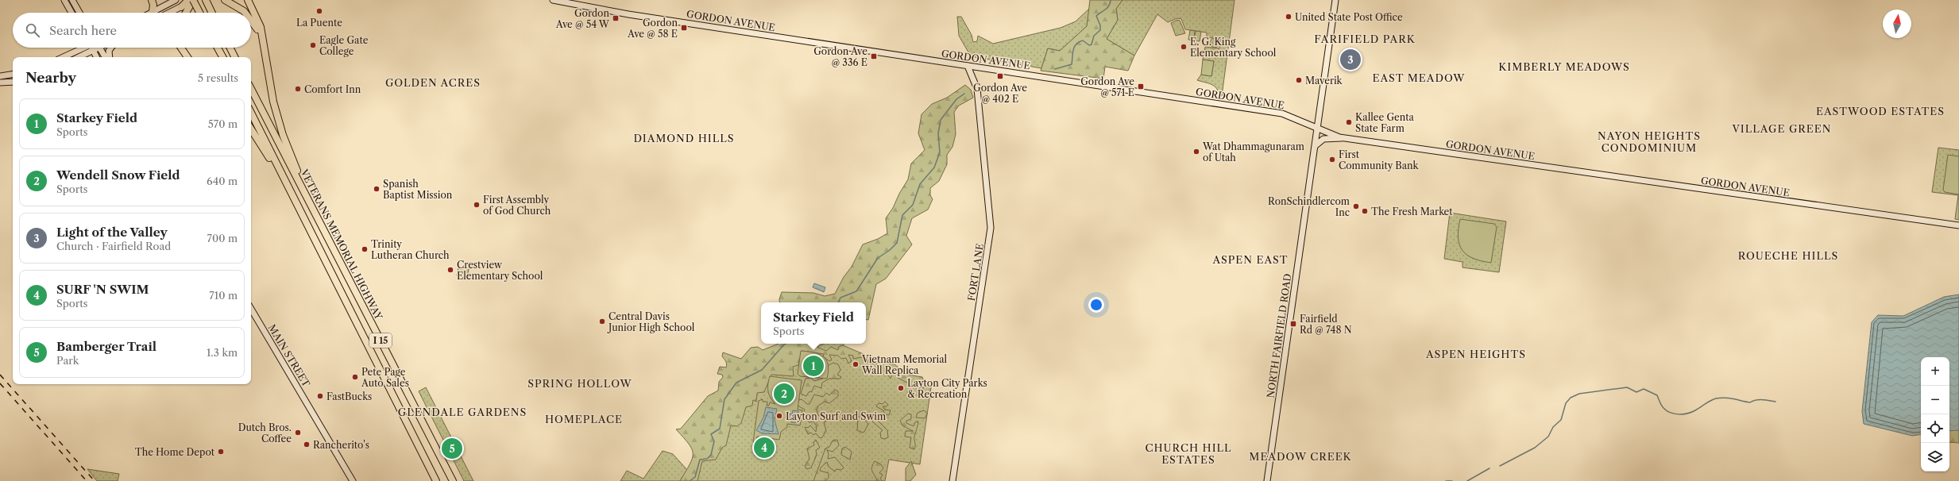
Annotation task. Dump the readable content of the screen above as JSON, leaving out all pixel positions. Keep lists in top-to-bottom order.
{
  "streets": {
    "highway": ["VETERANS MEMORIAL HIGHWAY", "I 15"],
    "main road": [
      "GORDON AVENUE",
      "FORT LANE",
      "NORTH FAIRFIELD ROAD",
      "MAIN STREET"
    ]
  },
  "crossings": [
    ["GORDON AVENUE", "FORT LANE"],
    ["GORDON AVENUE", "NORTH FAIRFIELD ROAD"]
  ],
  "districts": [
    "FARIFIELD PARK",
    "KIMBERLY MEADOWS",
    "EAST MEADOW",
    "GOLDEN ACRES",
    "EASTWOOD ESTATES",
    "VILLAGE GREEN",
    "NAYON HEIGHTS CONDOMINIUM",
    "DIAMOND HILLS",
    "ROUECHE HILLS",
    "ASPEN EAST",
    "ASPEN HEIGHTS",
    "SPRING HOLLOW",
    "GLENDALE GARDENS",
    "HOMEPLACE",
    "CHURCH HILL ESTATES",
    "MEADOW CREEK"
  ],
  "places": {
    "other": [
      "La Puente",
      "United State Post Office",
      "Eagle Gate College",
      "E. G. King Elementary School",
      "Maverik",
      "Comfort Inn",
      "Kallee Genta State Farm",
      "Wat Dhammagunaram of Utah",
      "First Community Bank",
      "Spanish Baptist Mission",
      "First Assembly of God Church",
      "RonSchindlercom Inc",
      "The Fresh Market",
      "Trinity Lutheran Church",
      "Crestview Elementary School",
      "Central Davis Junior High School",
      "Vietnam Memorial Wall Replica",
      "Pete Page Auto Sales",
      "Layton City Parks & Recreation",
      "FastBucks",
      "Layton Surf and Swim",
      "Dutch Bros. Coffee",
      "Rancherito's",
      "The Home Depot"
    ],
    "transit": [
      "Gordon Ave @ 54 W",
      "Gordon Ave @ 58 E",
      "Gordon Ave @ 336 E",
      "Gordon Ave @ 402 E",
      "Gordon Ave @ 571 E",
      "Fairfield Rd @ 748 N"
    ]
  },
  "north": "top",
  "page": {
    "search": "Search here",
    "pins": [
      "3",
      "1",
      "2",
      "4",
      "5"
    ],
    "heading": ["Nearby", "5 results"],
    "list": [
      {
        "mark": "1",
        "name": "Starkey Field",
        "note": "Sports",
        "value": "570 m"
      },
      {
        "mark": "2",
        "name": "Wendell Snow Field",
        "note": "Sports",
        "value": "640 m"
      },
      {
        "mark": "3",
        "name": "Light of the Valley",
        "note": "Church · Fairfield Road",
        "value": "700 m"
      },
      {
        "mark": "4",
        "name": "SURF 'N SWIM",
        "note": "Sports",
        "value": "710 m"
      },
      {
        "mark": "5",
        "name": "Bamberger Trail",
        "note": "Park",
        "value": "1.3 km"
      }
    ],
    "popup": ["Starkey Field", "Sports"],
    "map_buttons": ["+", "−"]
  }
}
